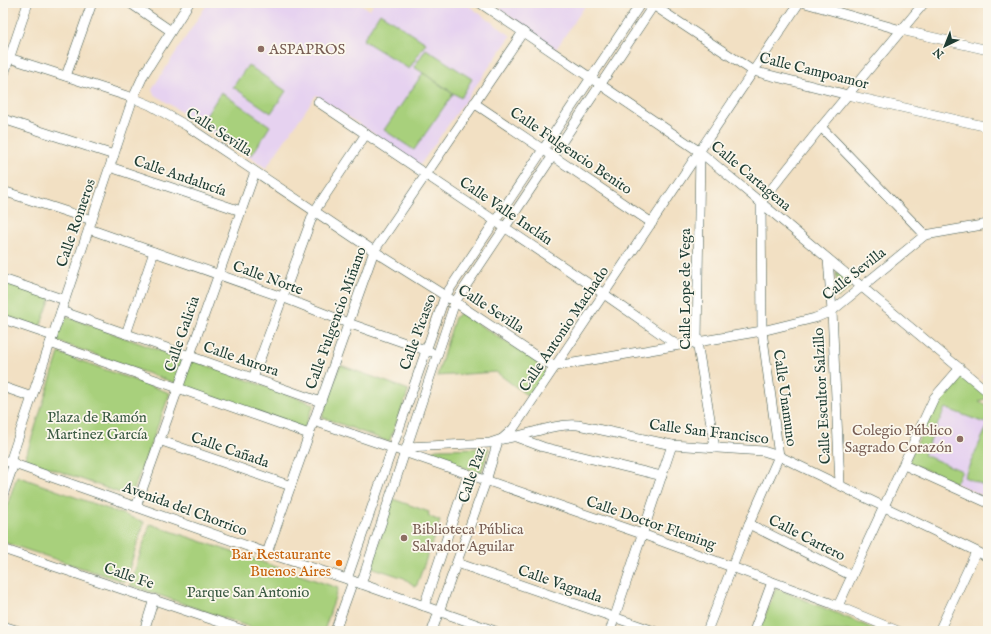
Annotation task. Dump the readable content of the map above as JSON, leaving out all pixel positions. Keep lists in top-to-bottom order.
{
  "streets": {
    "street": [
      "Calle Campoamor",
      "Calle Sevilla",
      "Calle Fulgencio Benito",
      "Calle Andalucía",
      "Calle Cartagena",
      "Calle Valle Inclán",
      "Calle Romeros",
      "Calle Norte",
      "Calle Lope de Vega",
      "Calle Fulgencio Miñano",
      "Calle Antonio Machado",
      "Calle Picasso",
      "Calle Galicia",
      "Calle Aurora",
      "Calle Escultor Salzillo",
      "Calle Unamuno",
      "Calle San Francisco",
      "Calle Cañada",
      "Calle Paz",
      "Avenida del Chorrico",
      "Calle Doctor Fleming",
      "Calle Cartero",
      "Calle Fe",
      "Calle Vaguada"
    ]
  },
  "crossings": [
    ["Calle Campoamor", "Calle Antonio Machado"],
    ["Calle Campoamor", "Calle Picasso"],
    ["Calle Sevilla", "Calle Cartagena"],
    ["Calle Sevilla", "Calle Valle Inclán"],
    ["Calle Sevilla", "Calle Romeros"],
    ["Calle Sevilla", "Calle Lope de Vega"],
    ["Calle Sevilla", "Calle Fulgencio Miñano"],
    ["Calle Sevilla", "Calle Antonio Machado"],
    ["Calle Sevilla", "Calle Picasso"],
    ["Calle Sevilla", "Calle Galicia"],
    ["Calle Sevilla", "Calle Escultor Salzillo"],
    ["Calle Sevilla", "Calle Unamuno"],
    ["Calle Fulgencio Benito", "Calle Fulgencio Miñano"],
    ["Calle Fulgencio Benito", "Calle Antonio Machado"],
    ["Calle Fulgencio Benito", "Calle Picasso"],
    ["Calle Andalucía", "Calle Romeros"],
    ["Calle Andalucía", "Calle Galicia"],
    ["Calle Cartagena", "Calle Lope de Vega"],
    ["Calle Cartagena", "Calle Fulgencio Miñano"],
    ["Calle Cartagena", "Calle Antonio Machado"],
    ["Calle Cartagena", "Calle Picasso"],
    ["Calle Cartagena", "Calle Escultor Salzillo"],
    ["Calle Cartagena", "Calle Unamuno"],
    ["Calle Valle Inclán", "Calle Fulgencio Miñano"],
    ["Calle Valle Inclán", "Calle Antonio Machado"],
    ["Calle Valle Inclán", "Calle Picasso"],
    ["Calle Romeros", "Calle Norte"],
    ["Calle Romeros", "Calle Aurora"],
    ["Calle Romeros", "Avenida del Chorrico"],
    ["Calle Norte", "Calle Fulgencio Miñano"],
    ["Calle Norte", "Calle Picasso"],
    ["Calle Norte", "Calle Galicia"],
    ["Calle Lope de Vega", "Calle Antonio Machado"],
    ["Calle Lope de Vega", "Calle San Francisco"],
    ["Calle Fulgencio Miñano", "Calle Aurora"],
    ["Calle Fulgencio Miñano", "Calle Cañada"],
    ["Calle Fulgencio Miñano", "Avenida del Chorrico"],
    ["Calle Antonio Machado", "Calle San Francisco"],
    ["Calle Antonio Machado", "Calle Paz"],
    ["Calle Picasso", "Avenida del Chorrico"],
    ["Calle Picasso", "Calle Doctor Fleming"],
    ["Calle Galicia", "Calle Aurora"],
    ["Calle Galicia", "Calle Cañada"],
    ["Calle Galicia", "Avenida del Chorrico"],
    ["Calle Escultor Salzillo", "Calle San Francisco"],
    ["Calle Unamuno", "Calle San Francisco"],
    ["Calle Unamuno", "Calle Doctor Fleming"],
    ["Calle Unamuno", "Calle Cartero"],
    ["Calle San Francisco", "Calle Paz"],
    ["Calle Paz", "Avenida del Chorrico"],
    ["Calle Paz", "Calle Doctor Fleming"],
    ["Calle Paz", "Calle Vaguada"]
  ],
  "parks": ["Plaza de Ramón Martinez García", "Parque San Antonio"],
  "places": [
    "ASPAPROS",
    "Colegio Público Sagrado Corazón",
    "Biblioteca Pública Salvador Aguilar",
    "Bar Restaurante Buenos Aires"
  ],
  "north": "bottom left"
}
